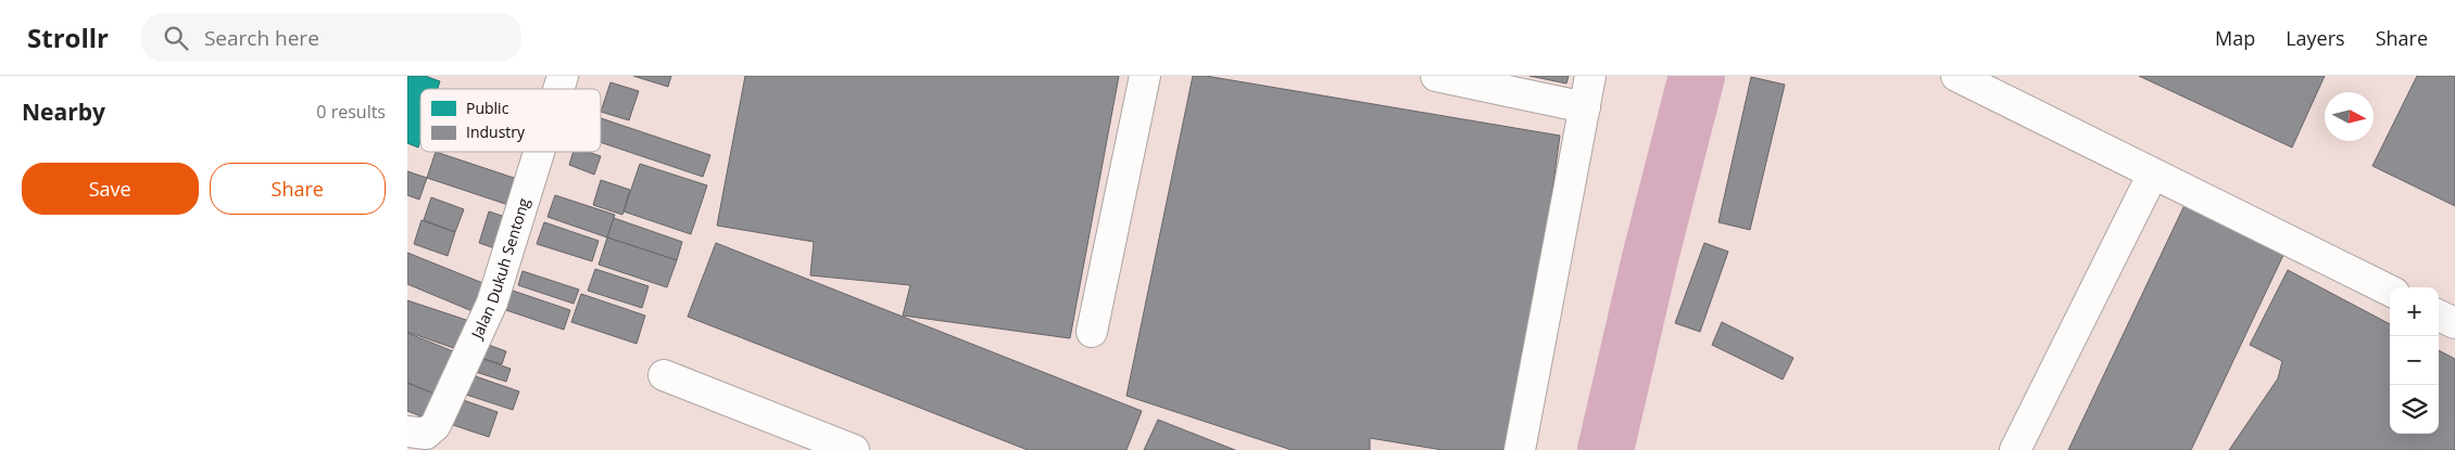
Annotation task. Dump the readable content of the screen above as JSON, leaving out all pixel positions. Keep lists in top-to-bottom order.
{
  "streets": {
    "lane": ["Jalan Dukuh Sentong"]
  },
  "legend": ["Public", "Industry"],
  "north": "right",
  "page": {
    "header": "Strollr",
    "search": "Search here",
    "nav": ["Map", "Layers", "Share"],
    "heading": ["Nearby", "0 results"],
    "buttons": ["Save", "Share"],
    "map_buttons": ["+", "−"]
  }
}
